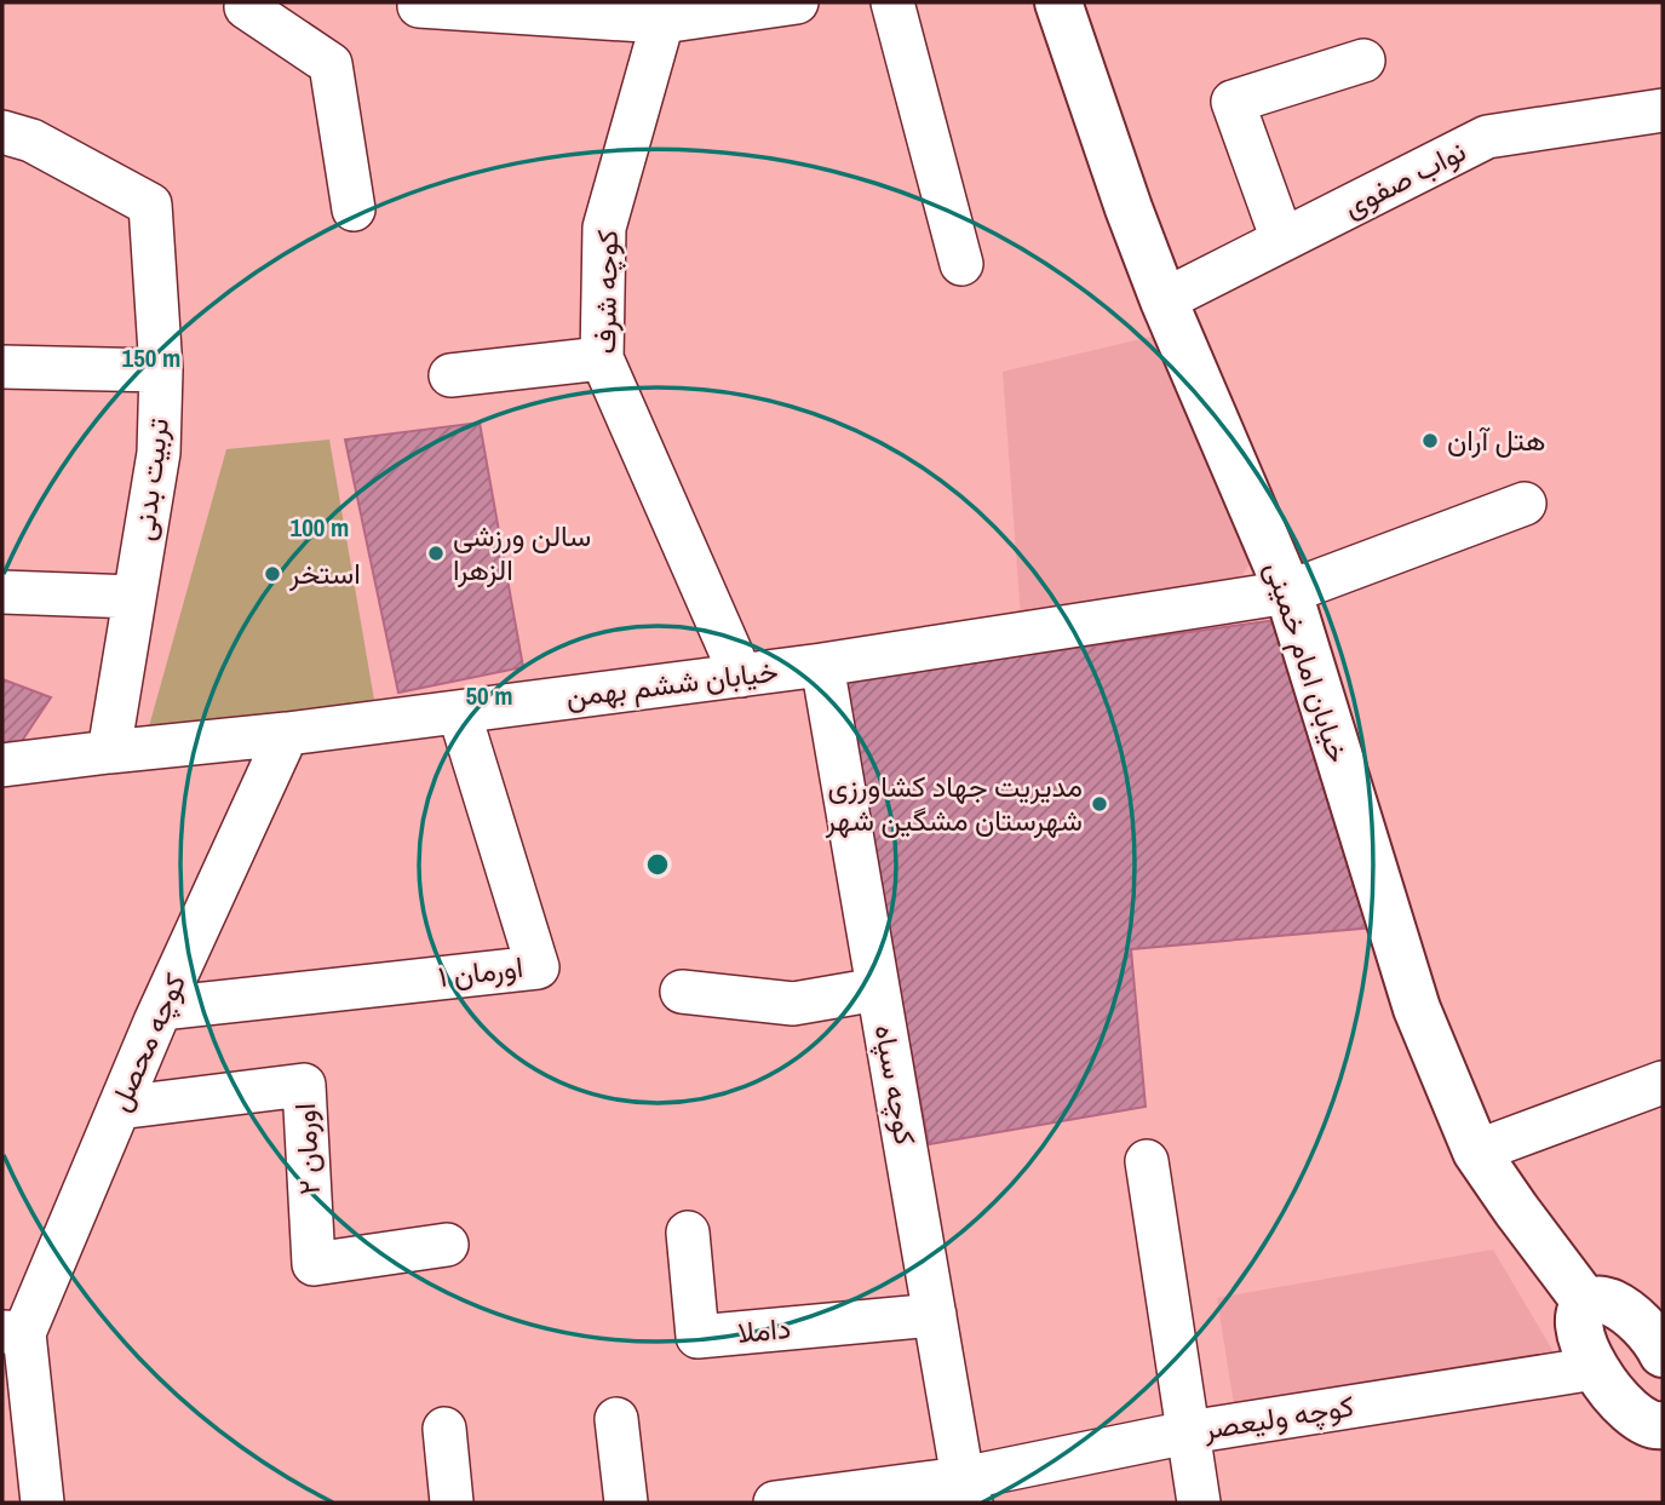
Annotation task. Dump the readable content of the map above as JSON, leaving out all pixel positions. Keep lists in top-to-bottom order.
{
  "streets": {
    "main road": ["خیابان امام خمینی"],
    "street": [
      "نواب صفوی",
      "کوچه شرف",
      "تربیت بدنی",
      "خیابان ششم بهمن",
      "اورمان ۱",
      "کوچه محصل",
      "کوچه سپاه",
      "اورمان ۲",
      "داملا",
      "کوچه ولیعصر"
    ]
  },
  "crossings": [
    ["نواب صفوی", "خیابان امام خمینی"],
    ["کوچه شرف", "خیابان ششم بهمن"],
    ["تربیت بدنی", "خیابان ششم بهمن"],
    ["خیابان امام خمینی", "خیابان ششم بهمن"],
    ["خیابان ششم بهمن", "اورمان ۱"],
    ["خیابان ششم بهمن", "کوچه محصل"],
    ["خیابان ششم بهمن", "کوچه سپاه"],
    ["اورمان ۱", "کوچه محصل"],
    ["کوچه محصل", "اورمان ۲"],
    ["کوچه سپاه", "داملا"],
    ["کوچه سپاه", "کوچه ولیعصر"]
  ],
  "places": [
    "هتل آران",
    "سالن ورزشی الزهرا",
    "استخر",
    "مدیریت جهاد کشاورزی شهرستان مشگین شهر"
  ],
  "rings": ["150 m", "100 m", "50 m"]
}
